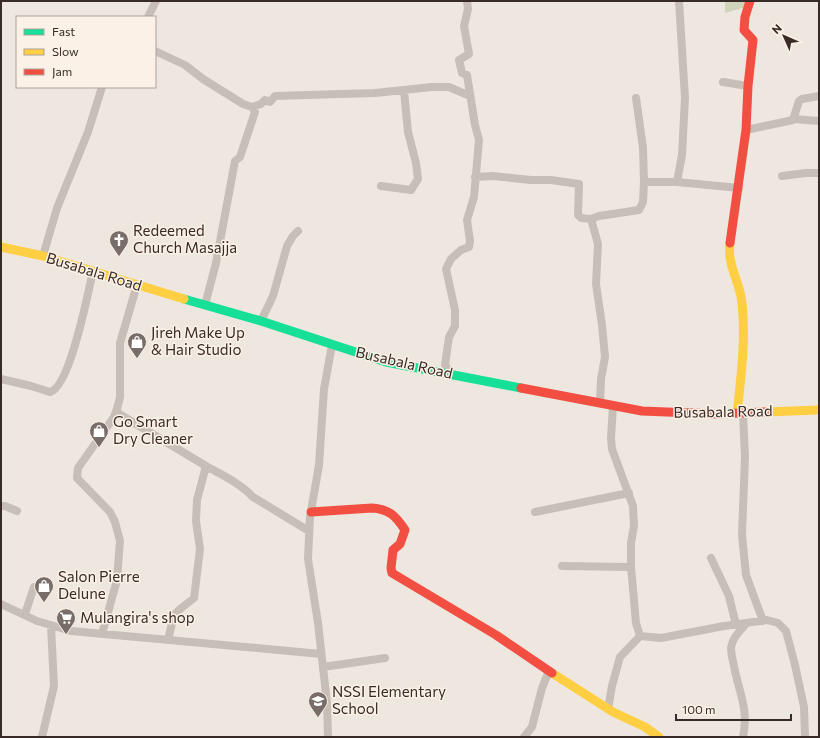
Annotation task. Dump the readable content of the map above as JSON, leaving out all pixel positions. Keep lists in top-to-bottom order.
{
  "streets": {
    "street": ["Busabala Road"]
  },
  "places": {
    "church": ["Redeemed Church Masajja"],
    "shop": ["Jireh Make Up & Hair Studio", "Go Smart Dry Cleaner", "Salon Pierre Delune"],
    "supermarket": ["Mulangira's shop"],
    "school or university": ["NSSI Elementary School"]
  },
  "legend": ["Fast", "Slow", "Jam"],
  "scale_bar": "100 m",
  "north": "top left"
}
